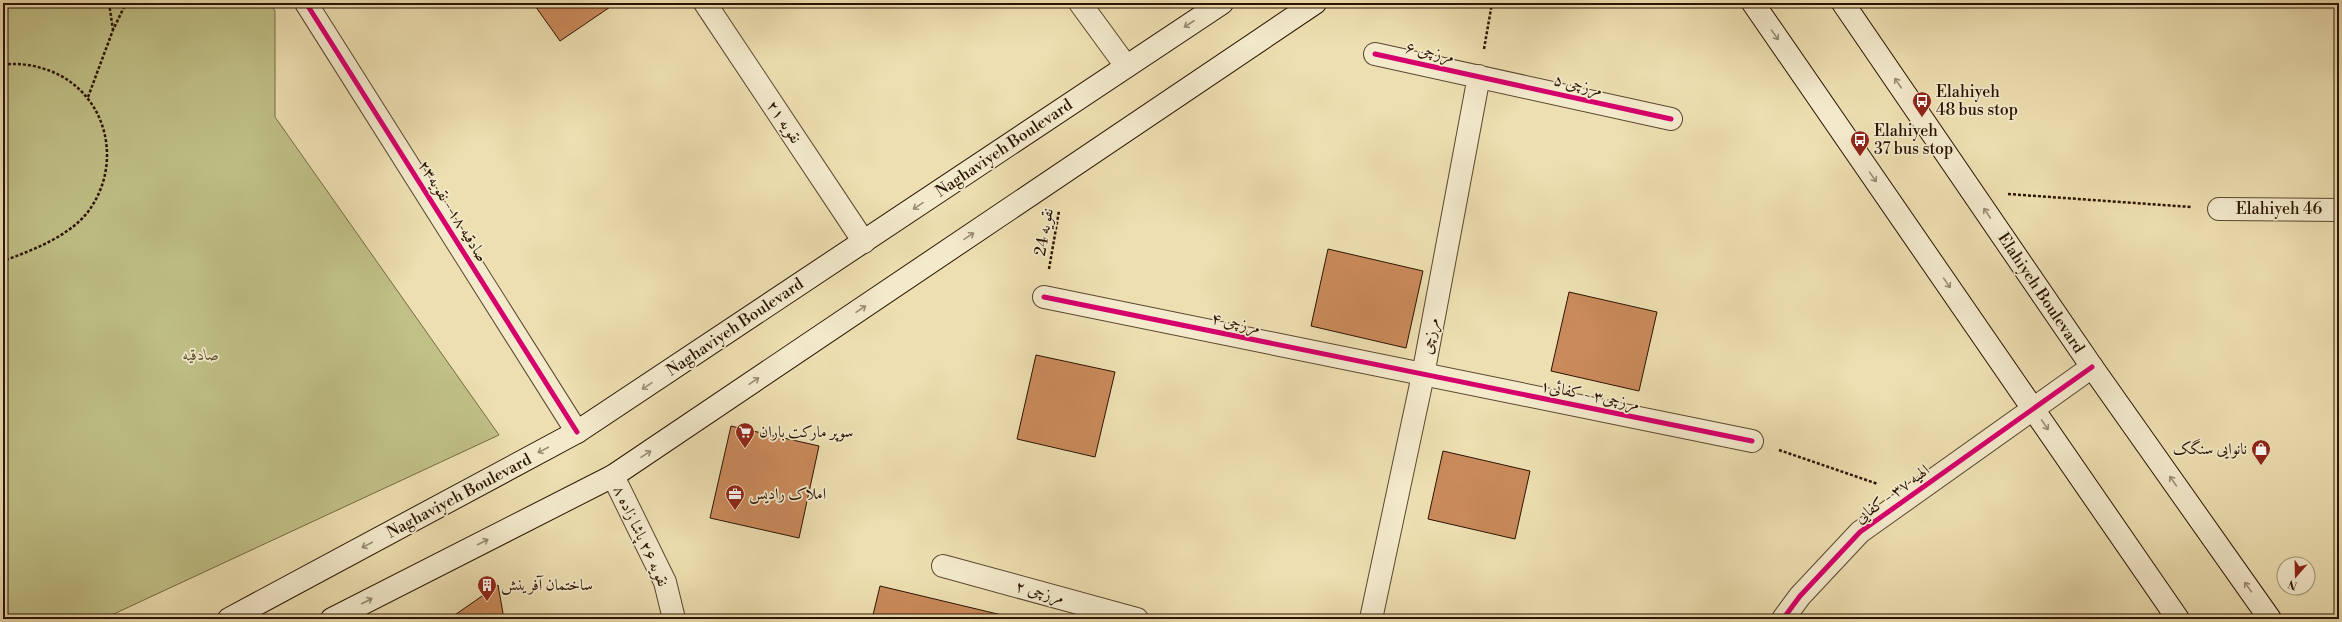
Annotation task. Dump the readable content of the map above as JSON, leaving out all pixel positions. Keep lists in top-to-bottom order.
{
  "streets": {
    "main road": [
      "مرزچی ۶",
      "مرزچی ۵",
      "نقویه ۲۱",
      "Naghaviyeh Boulevard",
      "Elahiyeh 46",
      "صادقیه ۱۸ - نقویه۲۳",
      "Elahiyeh Boulevard",
      "مرزچی ۴",
      "مرزچی",
      "مرزچی۳ - کفائی۱",
      "الهیه ۳۷ - کفایی",
      "نقویه ۲۶ پاشا زاده ۸",
      "مرزچی ۲"
    ],
    "path": ["نقویه 24"]
  },
  "crossings": [
    ["مرزچی ۶", "مرزچی ۵"],
    ["مرزچی ۶", "مرزچی"],
    ["مرزچی ۵", "مرزچی"],
    ["نقویه ۲۱", "Naghaviyeh Boulevard"],
    ["Naghaviyeh Boulevard", "صادقیه ۱۸ - نقویه۲۳"],
    ["نقویه 24", "مرزچی ۴"],
    ["Elahiyeh Boulevard", "الهیه ۳۷ - کفایی"],
    ["مرزچی ۴", "مرزچی"],
    ["مرزچی ۴", "مرزچی۳ - کفائی۱"],
    ["مرزچی", "مرزچی۳ - کفائی۱"]
  ],
  "parks": ["صادقیه"],
  "places": {
    "bus stop": ["Elahiyeh 48 bus stop", "Elahiyeh 37 bus stop"],
    "supermarket": ["سوپر مارکت باران"],
    "shop": ["نانوایی سنگک"],
    "office": ["املاک رادیس"],
    "building": ["ساختمان آفرینش"]
  },
  "north": "bottom"
}
